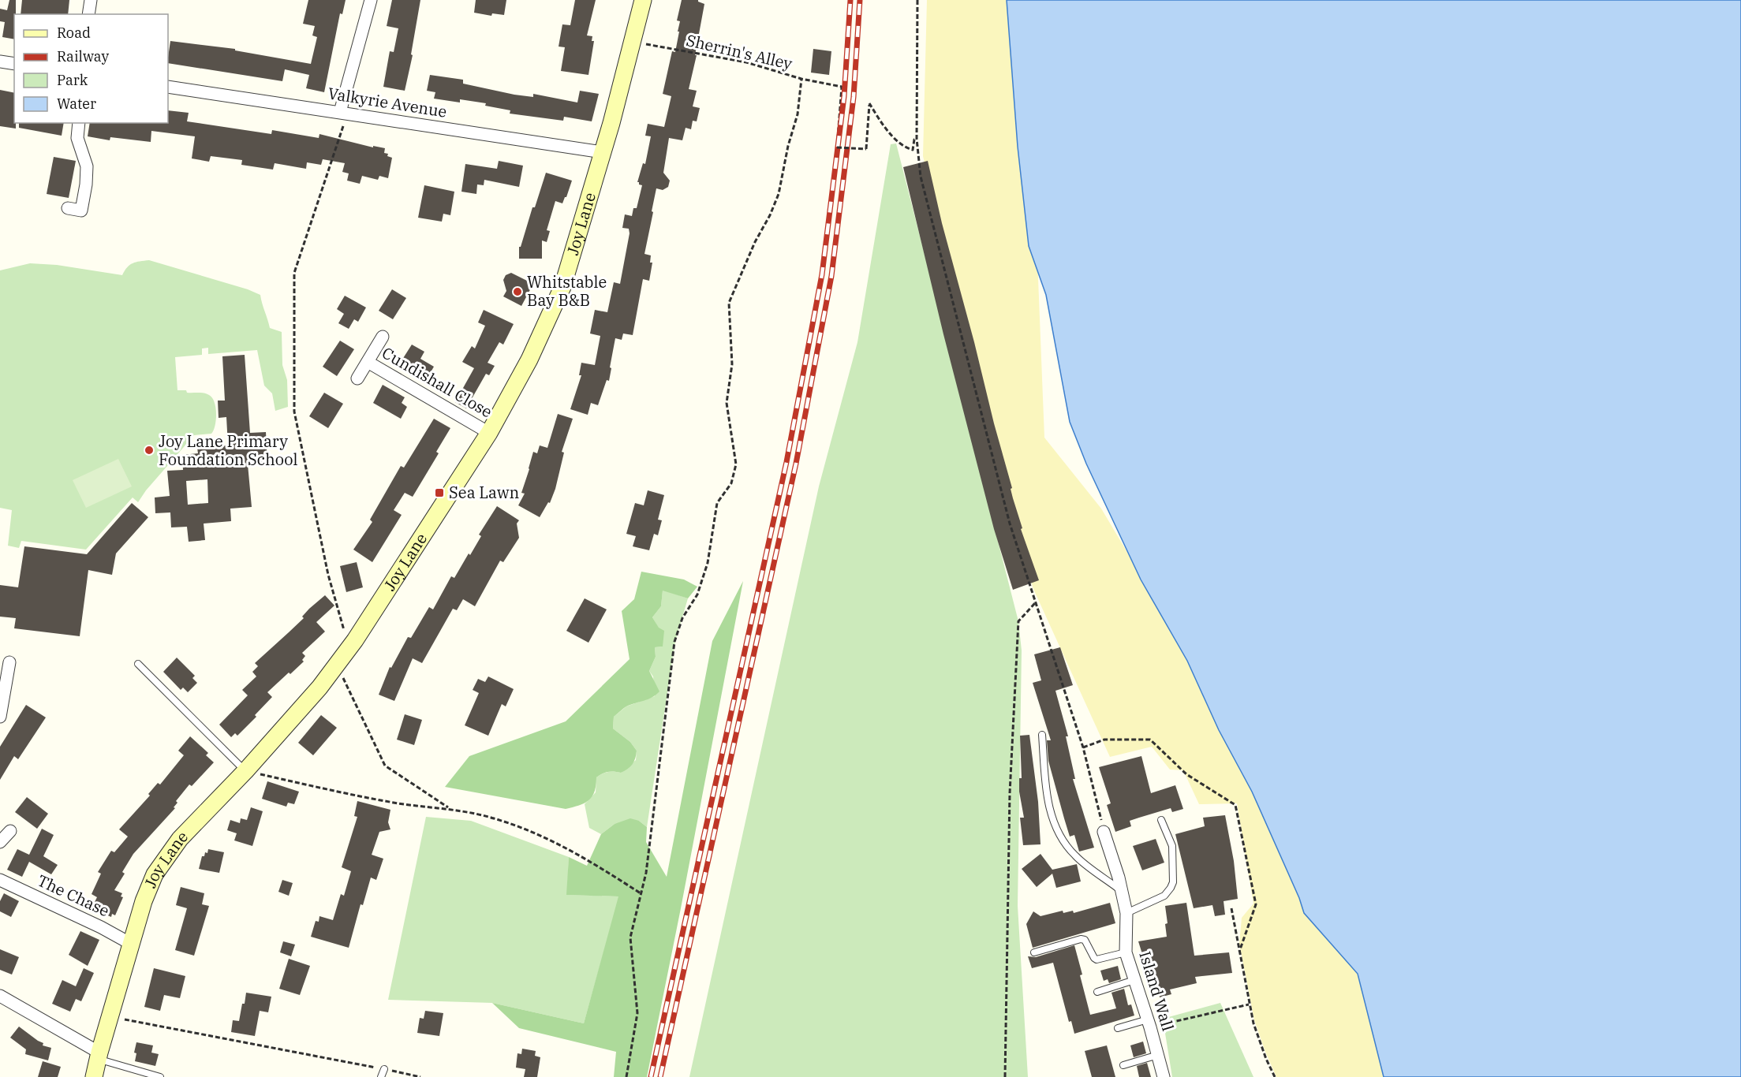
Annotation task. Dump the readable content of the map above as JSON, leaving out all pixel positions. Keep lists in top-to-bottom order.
{
  "streets": {
    "street": [
      "Valkyrie Avenue",
      "Joy Lane",
      "Cundishall Close",
      "The Chase",
      "Island Wall"
    ],
    "path": ["Sherrin's Alley"]
  },
  "crossings": [
    ["Sherrin's Alley", "Joy Lane"],
    ["Valkyrie Avenue", "Joy Lane"],
    ["Joy Lane", "Cundishall Close"],
    ["Joy Lane", "The Chase"]
  ],
  "places": {
    "other": ["Whitstable Bay B&B", "Joy Lane Primary Foundation School"],
    "transit": ["Sea Lawn"]
  },
  "legend": [
    "Road",
    "Railway",
    "Park",
    "Water"
  ]
}
